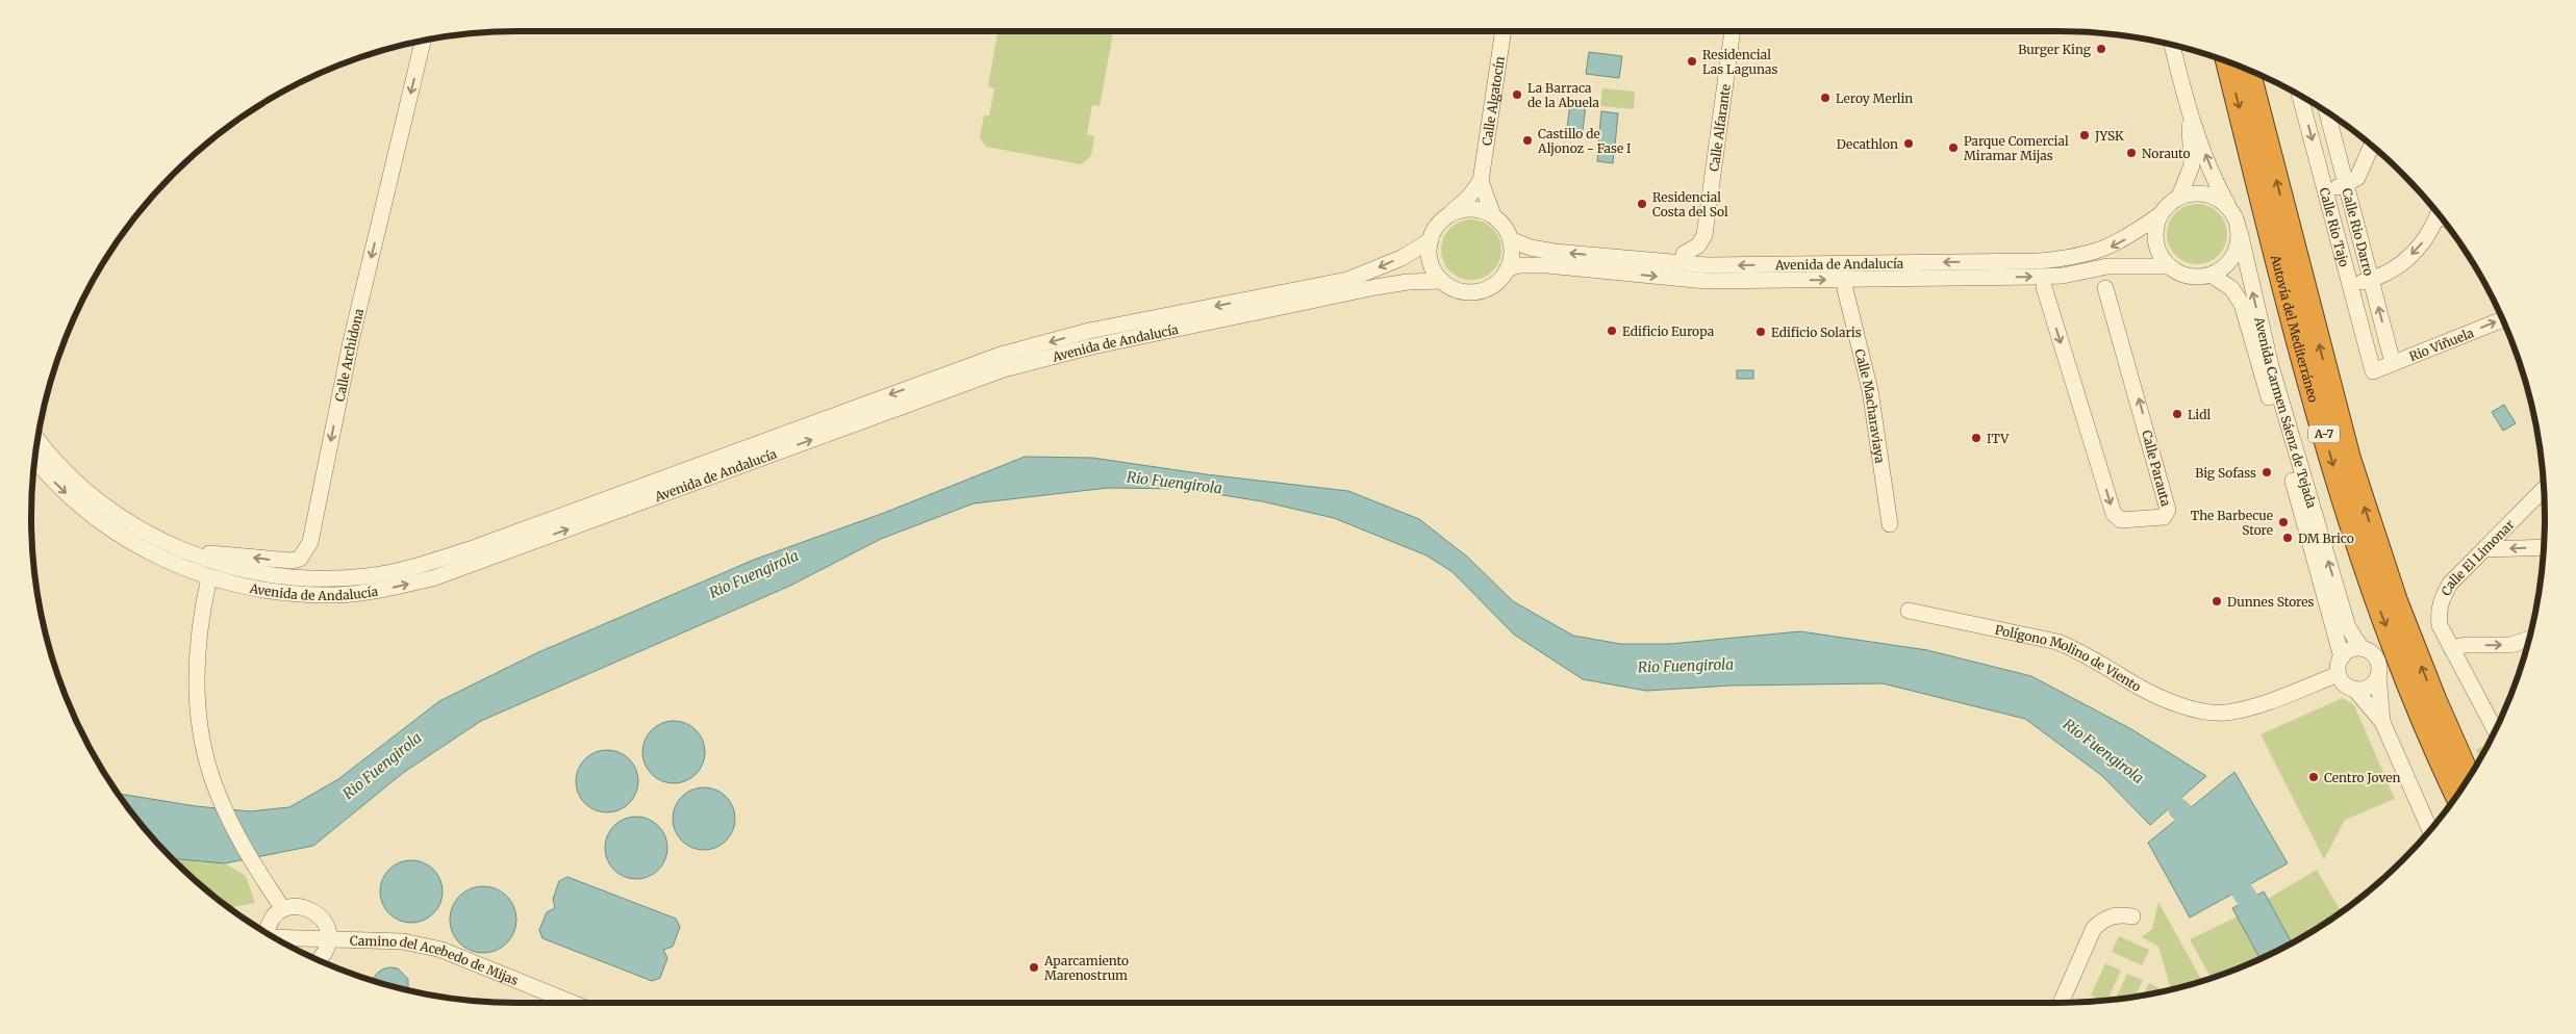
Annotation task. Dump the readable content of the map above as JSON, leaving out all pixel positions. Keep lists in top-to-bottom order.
{
  "streets": {
    "highway": ["Autovía del Mediterráneo", "A-7"],
    "street": [
      "Calle Algatocín",
      "Calle Alfarante",
      "Calle Rio Tajo",
      "Calle Rio Darro",
      "Avenida de Andalucía",
      "Rio Viñuela",
      "Calle Archidona",
      "Calle Macharaviaya",
      "Avenida Carmen Sáenz de Tejada",
      "Calle Parauta",
      "Calle El Limonar",
      "Polígono Molino de Viento",
      "Camino del Acebedo de Mijas"
    ]
  },
  "crossings": [
    ["Calle Rio Tajo", "Rio Viñuela"],
    ["Calle Rio Darro", "Rio Viñuela"],
    ["Avenida de Andalucía", "Calle Archidona"],
    ["Avenida de Andalucía", "Avenida Carmen Sáenz de Tejada"],
    ["Avenida Carmen Sáenz de Tejada", "Polígono Molino de Viento"]
  ],
  "one_way": ["Rio Viñuela", "Calle Archidona"],
  "water": ["Rio Fuengirola"],
  "places": [
    "Burger King",
    "Residencial Las Lagunas",
    "La Barraca de la Abuela",
    "Leroy Merlin",
    "JYSK",
    "Castillo de Aljonoz - Fase I",
    "Decathlon",
    "Parque Comercial Miramar Mijas",
    "Norauto",
    "Residencial Costa del Sol",
    "Edificio Europa",
    "Edificio Solaris",
    "Lidl",
    "ITV",
    "Big Sofass",
    "The Barbecue Store",
    "DM Brico",
    "Dunnes Stores",
    "Centro Joven",
    "Aparcamiento Marenostrum"
  ]
}
